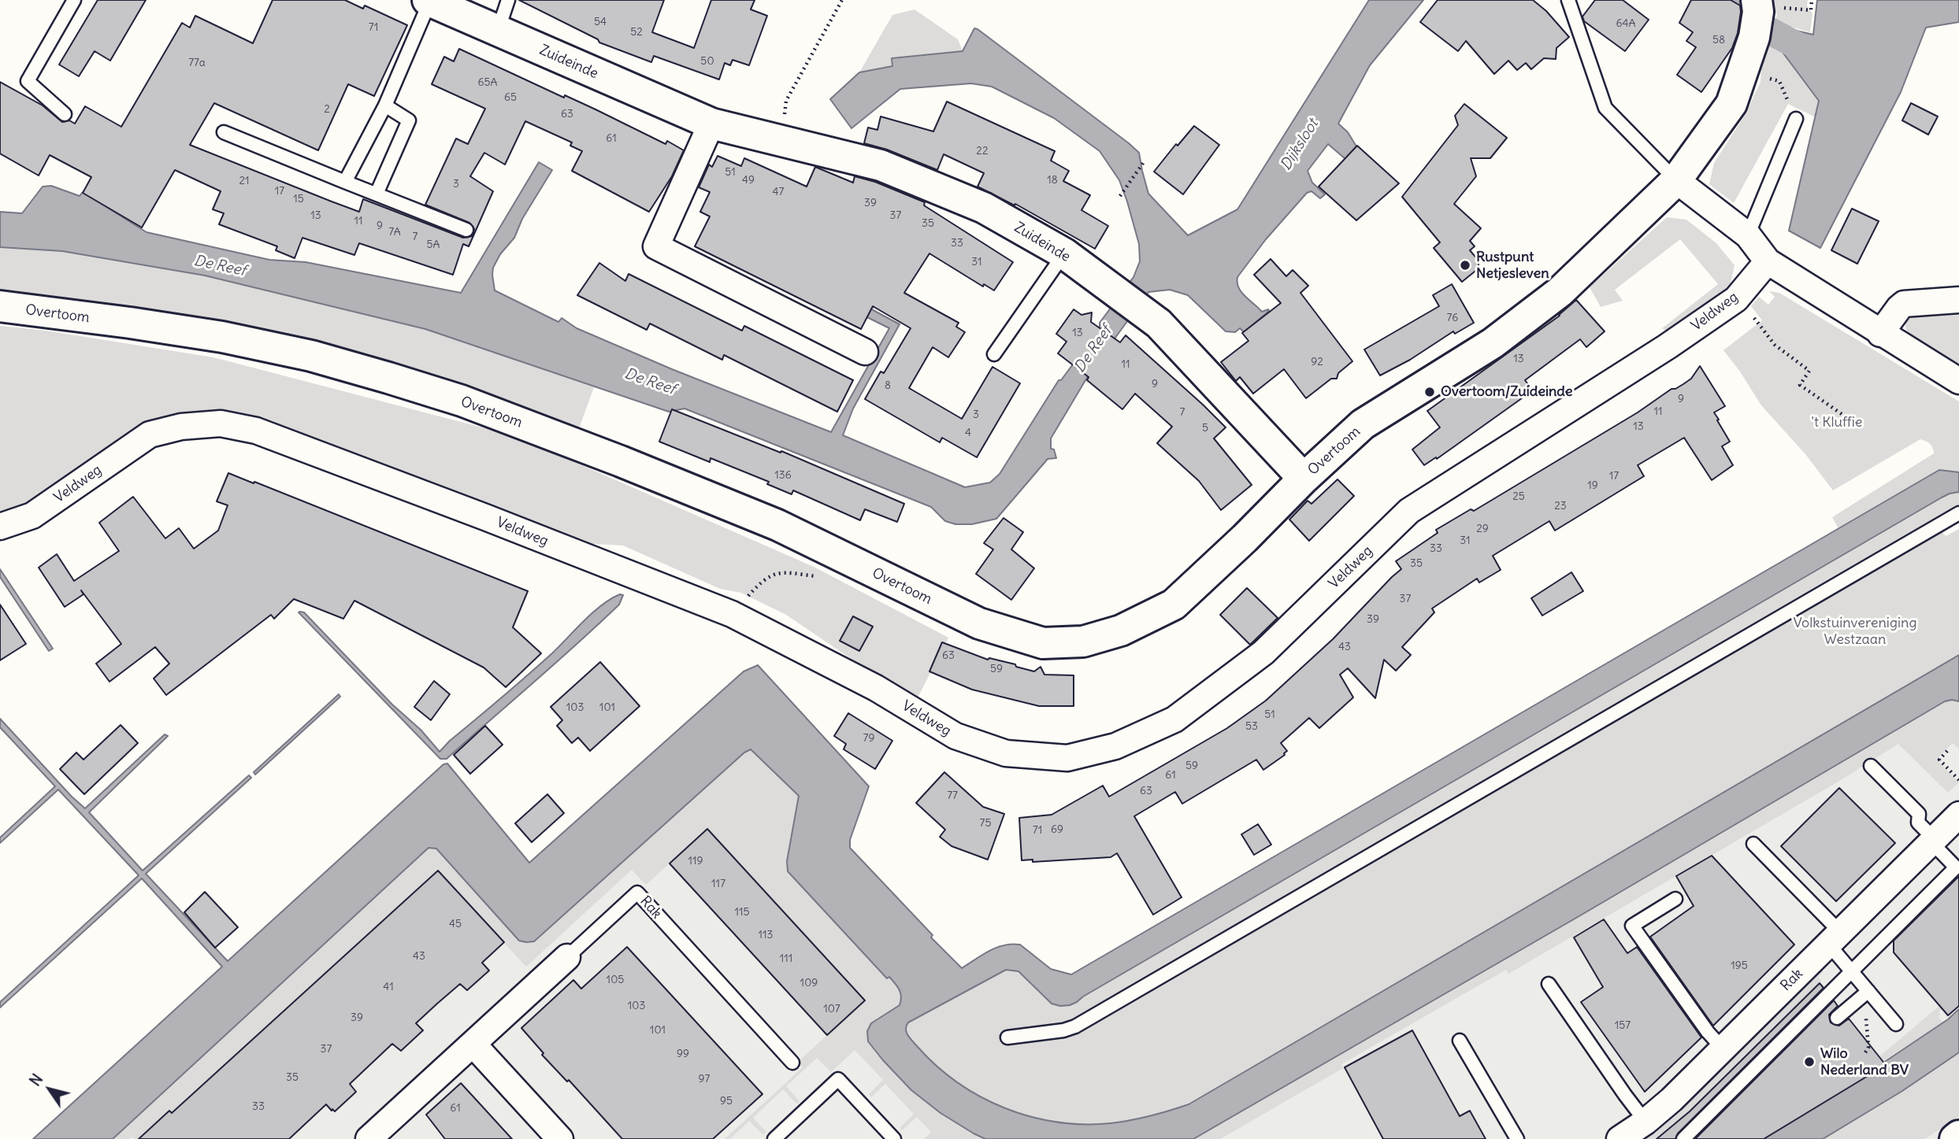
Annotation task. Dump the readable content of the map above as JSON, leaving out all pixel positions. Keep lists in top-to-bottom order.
{
  "streets": {
    "street": [
      "Zuideinde",
      "Veldweg",
      "Overtoom",
      "Rak"
    ]
  },
  "crossings": [
    ["Zuideinde", "Overtoom"]
  ],
  "water": ["Dijksloot", "De Reef"],
  "parks": ["'t Kluffie", "Volkstuinvereniging Westzaan"],
  "places": ["Rustpunt Netjesleven", "Overtoom/Zuideinde", "Wilo Nederland BV"],
  "house_numbers": [
    "54",
    "64A",
    "71",
    "52",
    "58",
    "50",
    "77a",
    "65A",
    "65",
    "2",
    "63",
    "61",
    "22",
    "51",
    "49",
    "18",
    "21",
    "3",
    "17",
    "47",
    "15",
    "39",
    "13",
    "37",
    "11",
    "35",
    "9",
    "7A",
    "7",
    "33",
    "5A",
    "31",
    "76",
    "13",
    "13",
    "92",
    "11",
    "9",
    "8",
    "9",
    "11",
    "7",
    "3",
    "13",
    "5",
    "4",
    "136",
    "17",
    "19",
    "25",
    "23",
    "29",
    "31",
    "33",
    "35",
    "37",
    "39",
    "43",
    "63",
    "59",
    "103",
    "101",
    "51",
    "53",
    "79",
    "59",
    "61",
    "63",
    "77",
    "75",
    "69",
    "71",
    "119",
    "117",
    "115",
    "45",
    "113",
    "43",
    "111",
    "195",
    "105",
    "109",
    "41",
    "103",
    "107",
    "39",
    "157",
    "101",
    "37",
    "99",
    "35",
    "97",
    "95",
    "33",
    "61"
  ],
  "north": "top left"
}
